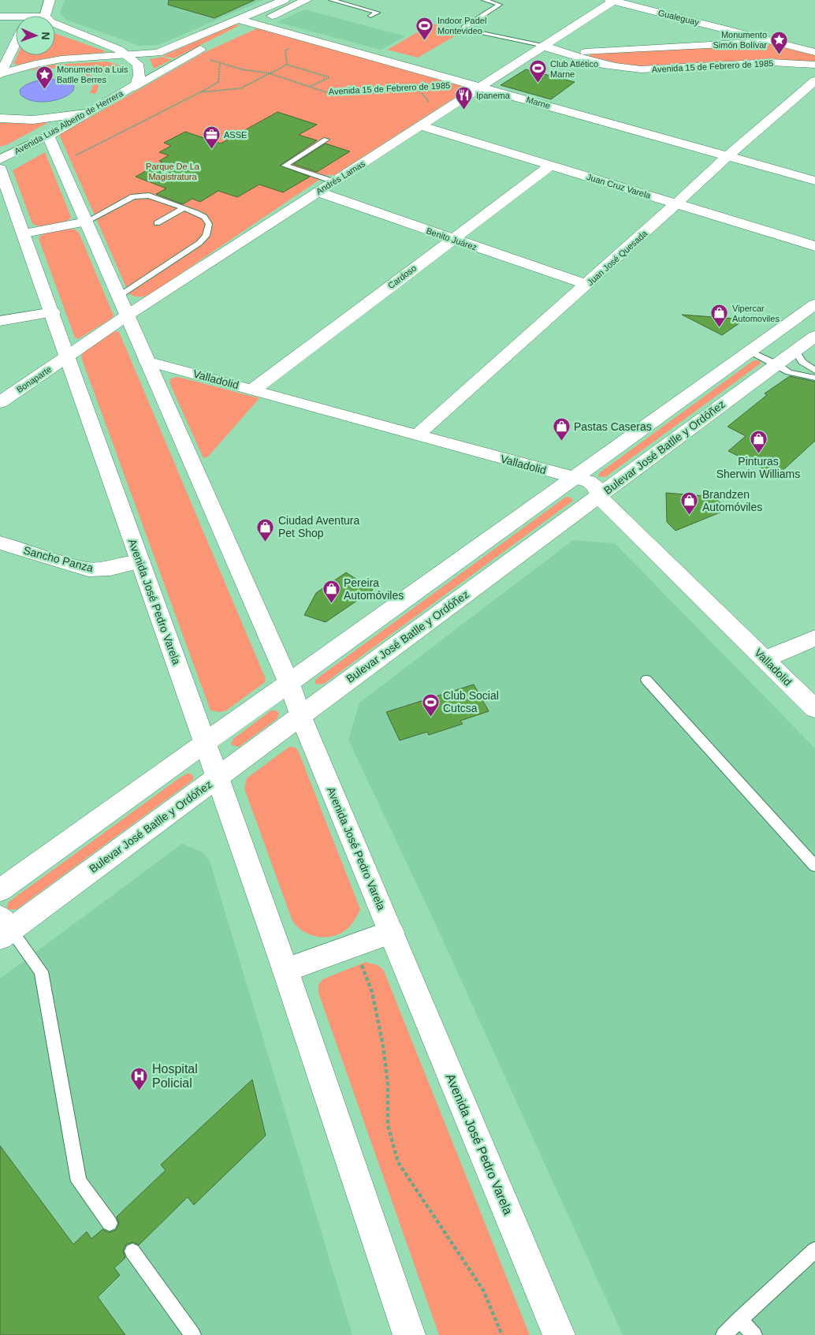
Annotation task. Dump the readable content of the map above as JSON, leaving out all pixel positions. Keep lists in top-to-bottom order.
{
  "streets": {
    "street": [
      "Gualeguay",
      "Avenida 15 de Febrero de 1985",
      "Marne",
      "Avenida Luis Alberto de Herrera",
      "Andrés Lamas",
      "Juan Cruz Varela",
      "Benito Juárez",
      "Juan José Quesada",
      "Cardoso",
      "Bonaparte",
      "Valladolid",
      "Bulevar José Batlle y Ordóñez",
      "Sancho Panza",
      "Avenida José Pedro Varela"
    ]
  },
  "crossings": [
    ["Gualeguay", "Avenida 15 de Febrero de 1985"],
    ["Gualeguay", "Andrés Lamas"],
    ["Avenida 15 de Febrero de 1985", "Avenida Luis Alberto de Herrera"],
    ["Avenida 15 de Febrero de 1985", "Andrés Lamas"],
    ["Marne", "Andrés Lamas"],
    ["Marne", "Juan José Quesada"],
    ["Avenida Luis Alberto de Herrera", "Avenida José Pedro Varela"],
    ["Andrés Lamas", "Juan Cruz Varela"],
    ["Andrés Lamas", "Benito Juárez"],
    ["Andrés Lamas", "Bonaparte"],
    ["Andrés Lamas", "Avenida José Pedro Varela"],
    ["Juan Cruz Varela", "Juan José Quesada"],
    ["Juan Cruz Varela", "Cardoso"],
    ["Benito Juárez", "Juan José Quesada"],
    ["Benito Juárez", "Cardoso"],
    ["Juan José Quesada", "Valladolid"],
    ["Cardoso", "Valladolid"],
    ["Bonaparte", "Avenida José Pedro Varela"],
    ["Valladolid", "Bulevar José Batlle y Ordóñez"],
    ["Valladolid", "Avenida José Pedro Varela"],
    ["Bulevar José Batlle y Ordóñez", "Avenida José Pedro Varela"],
    ["Sancho Panza", "Avenida José Pedro Varela"]
  ],
  "parks": ["Parque De La Magistratura"],
  "places": {
    "sports": ["Indoor Padel Montevideo", "Club Atlético Marne", "Club Social Cutcsa"],
    "place": ["Monumento Simón Bolívar", "Monumento a Luis Batlle Berres"],
    "restaurant": ["Ipanema"],
    "office": ["ASSE"],
    "shop": [
      "Vipercar Automoviles",
      "Pastas Caseras",
      "Pinturas Sherwin Williams",
      "Brandzen Automóviles",
      "Ciudad Aventura Pet Shop",
      "Pereira Automóviles"
    ],
    "hospital": ["Hospital Policial"]
  },
  "north": "right"
}
